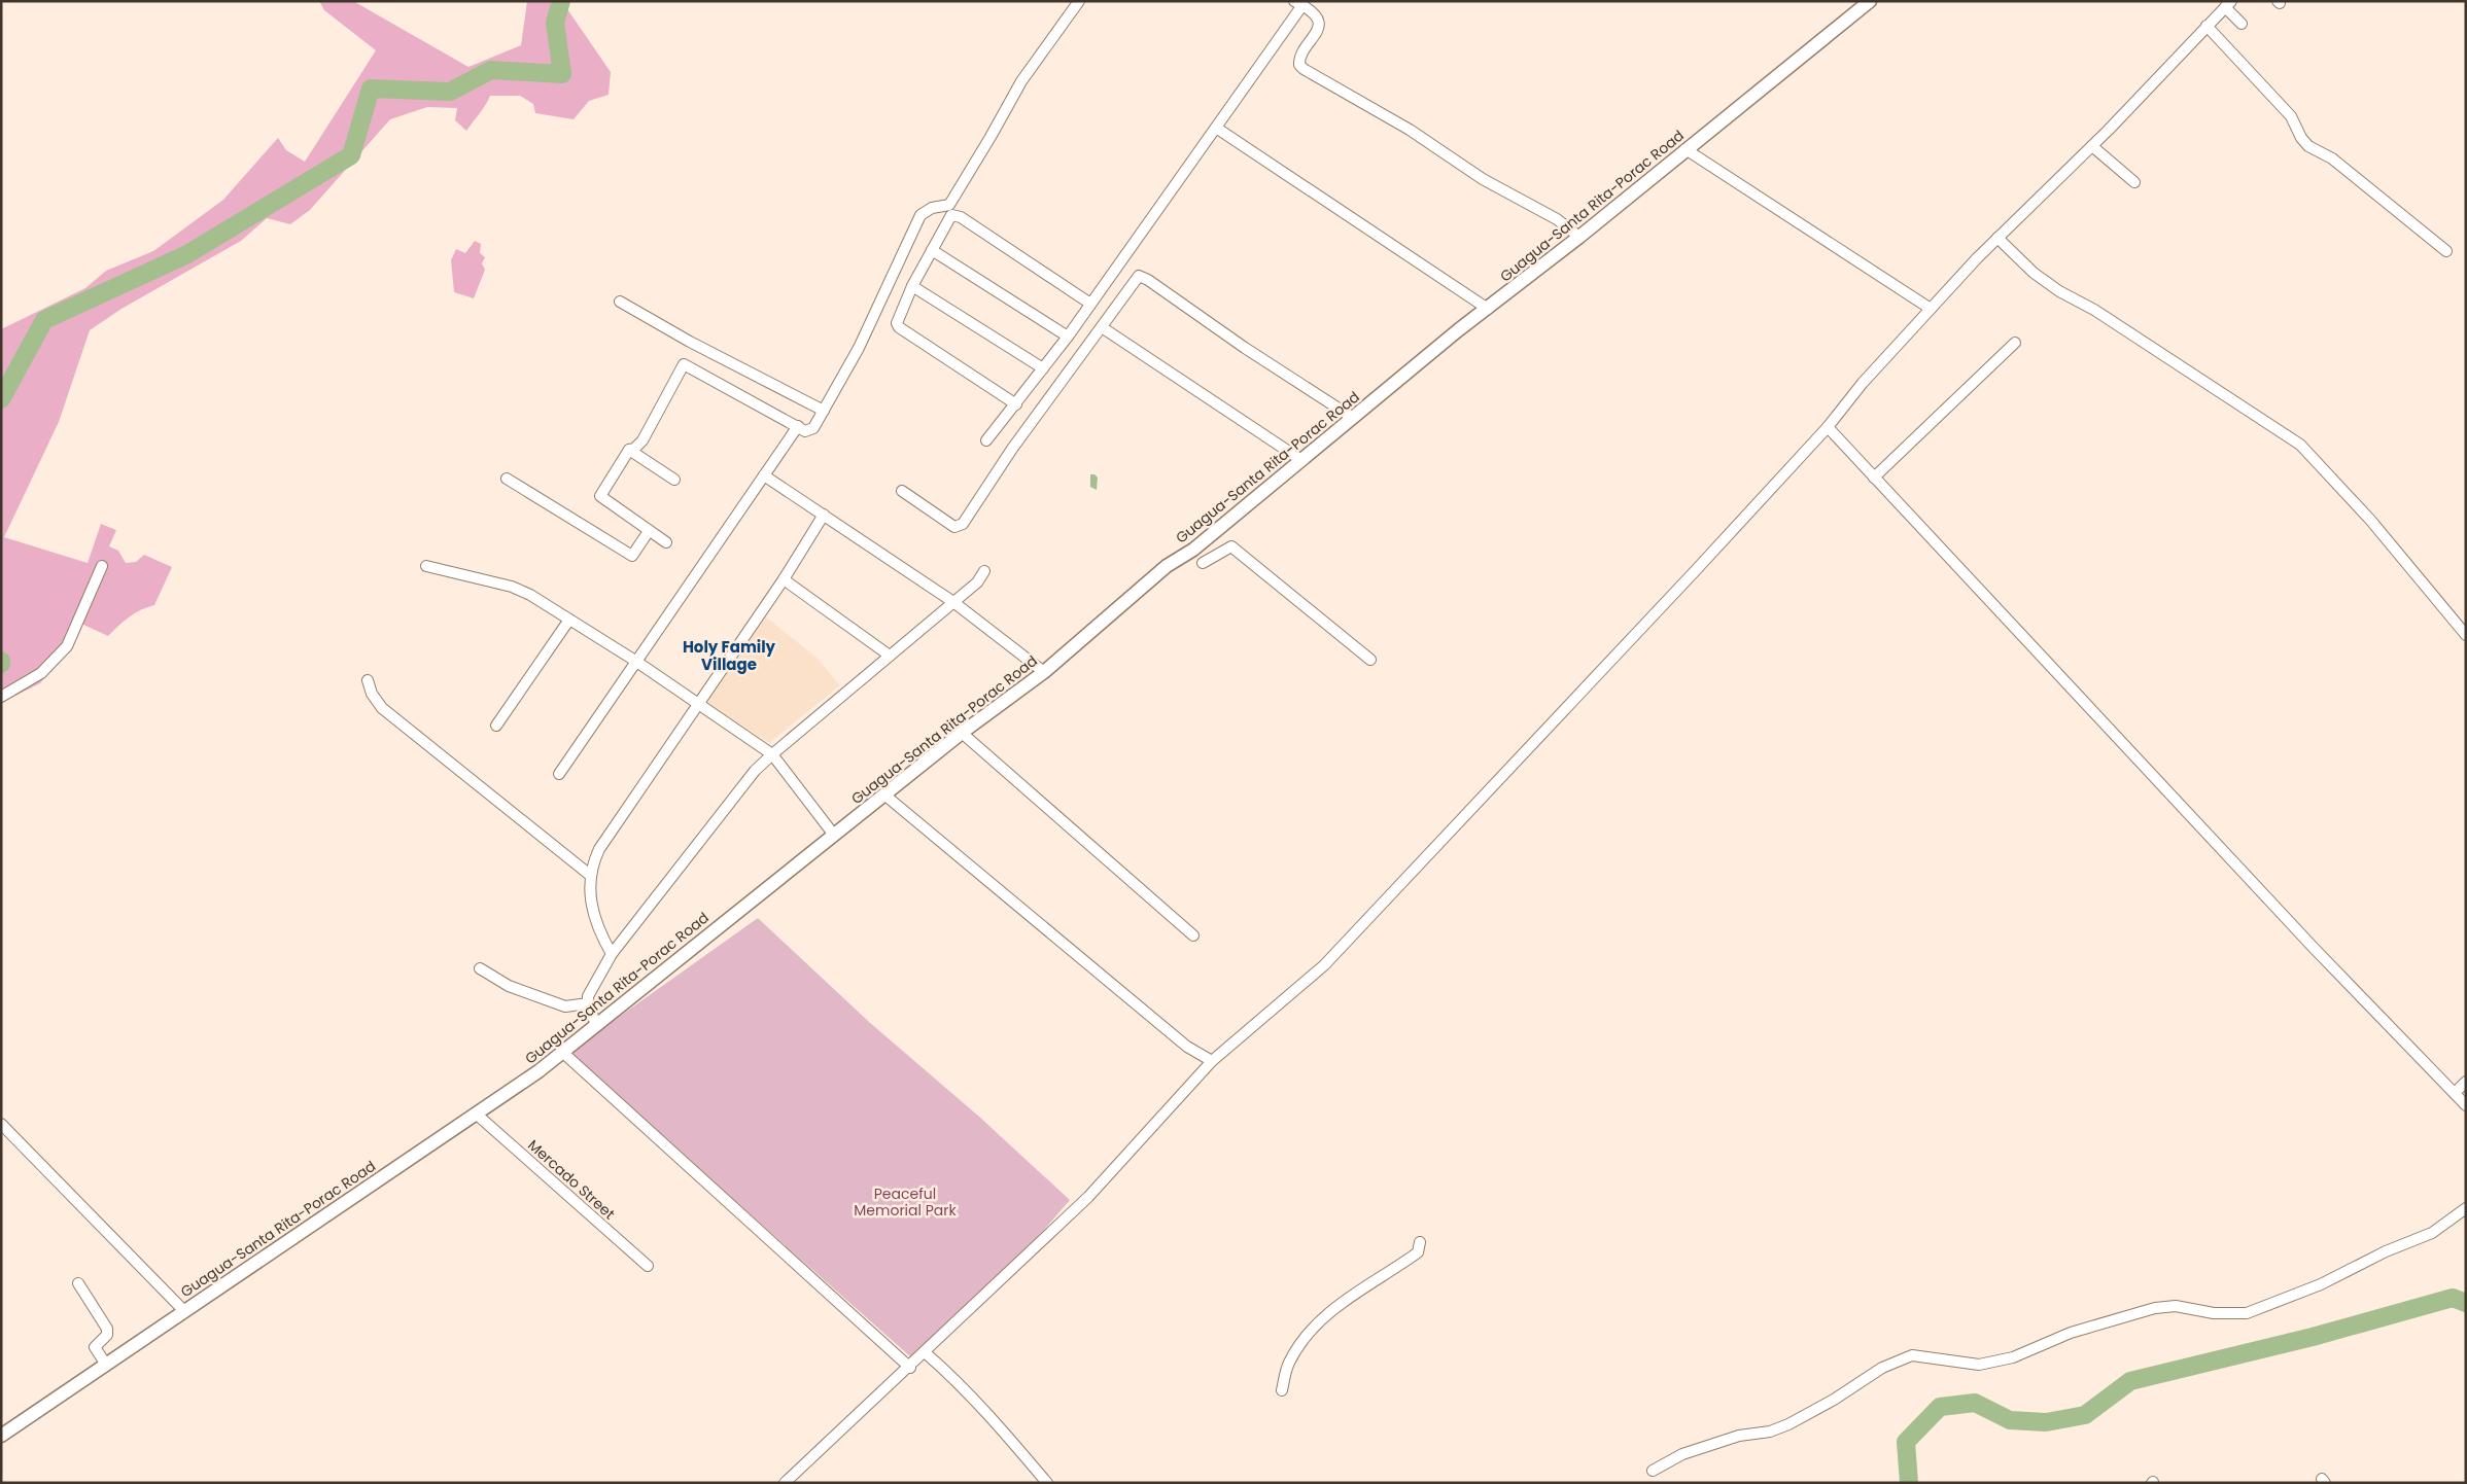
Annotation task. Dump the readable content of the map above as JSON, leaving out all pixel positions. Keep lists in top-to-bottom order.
{
  "streets": {
    "main road": ["Guagua-Santa Rita-Porac Road"],
    "street": ["Mercado Street"]
  },
  "crossings": [
    ["Guagua-Santa Rita-Porac Road", "Mercado Street"]
  ],
  "districts": ["Holy Family Village"],
  "parks": ["Peaceful Memorial Park"]
}
